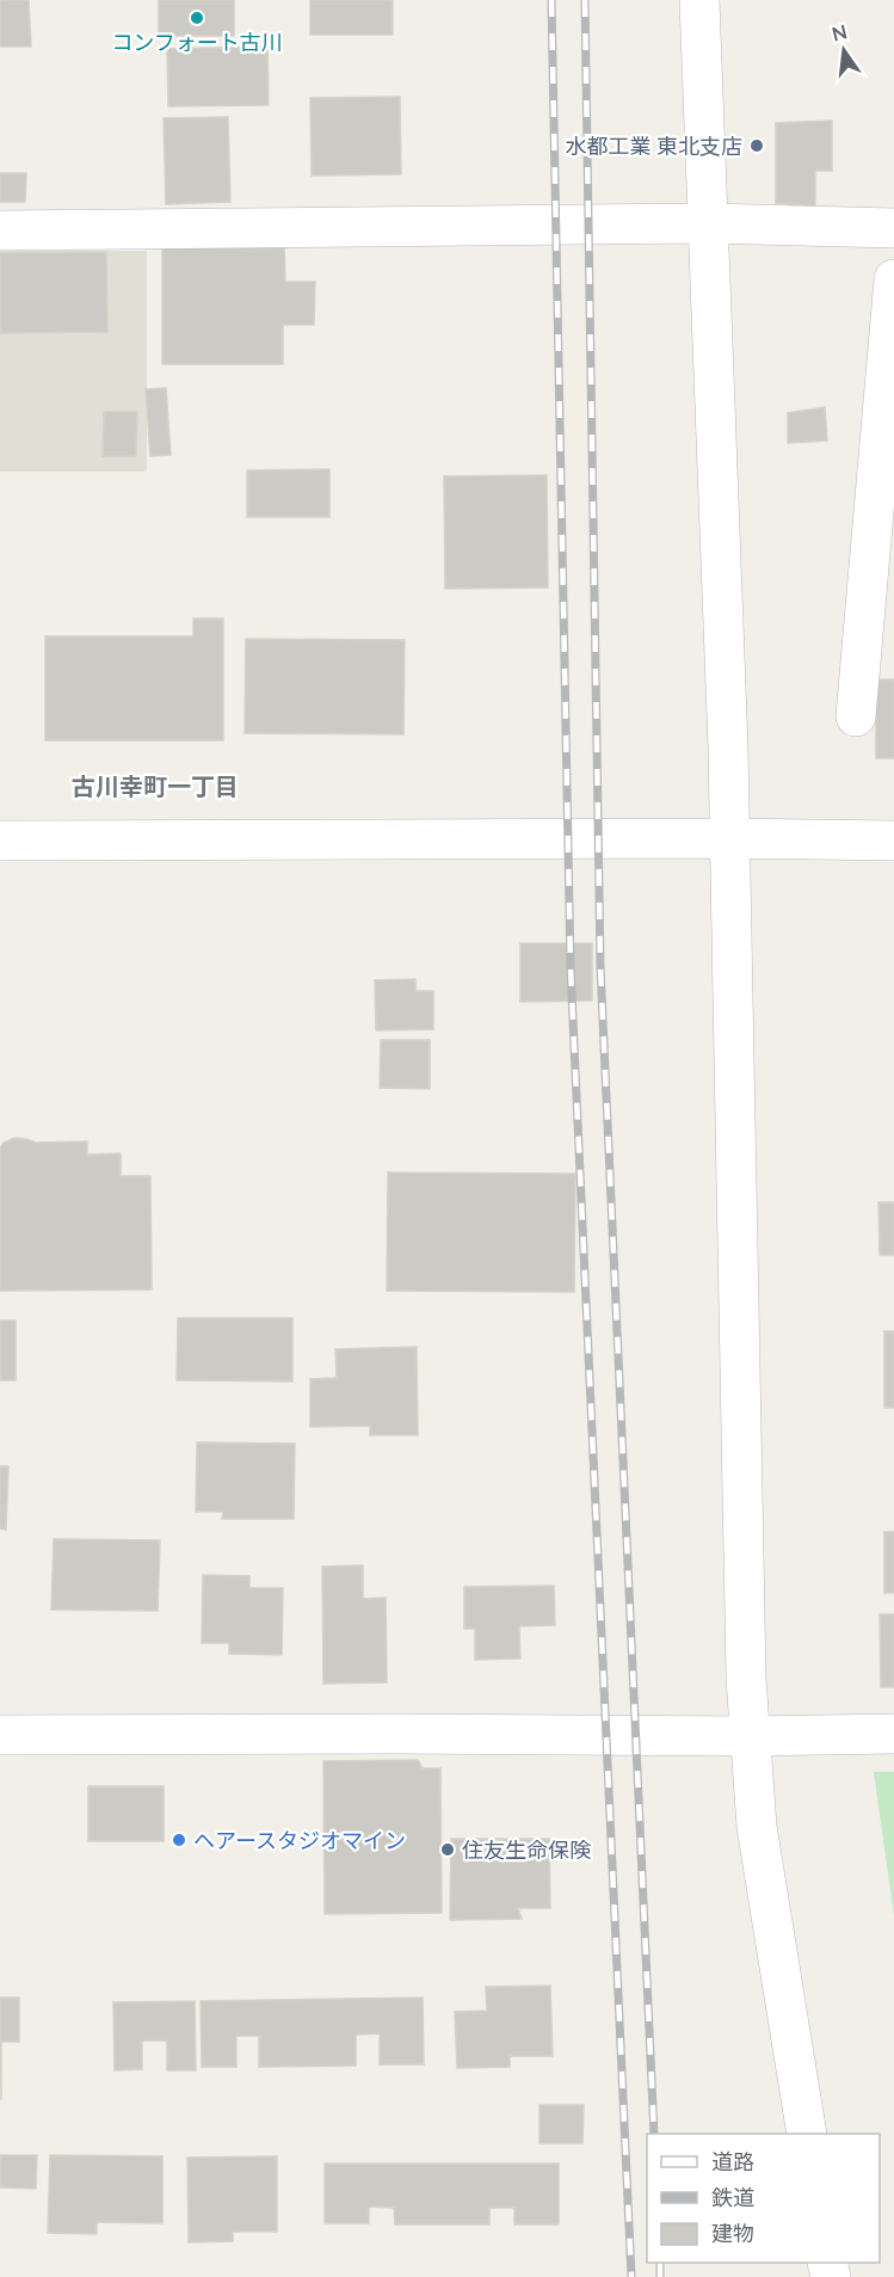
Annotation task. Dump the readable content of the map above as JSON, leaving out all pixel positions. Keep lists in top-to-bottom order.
{
  "districts": ["古川幸町一丁目"],
  "places": [
    "コンフォート古川",
    "水都工業 東北支店",
    "ヘアースタジオマイン",
    "住友生命保険"
  ],
  "legend": ["道路", "鉄道", "建物"],
  "north": "top"
}
